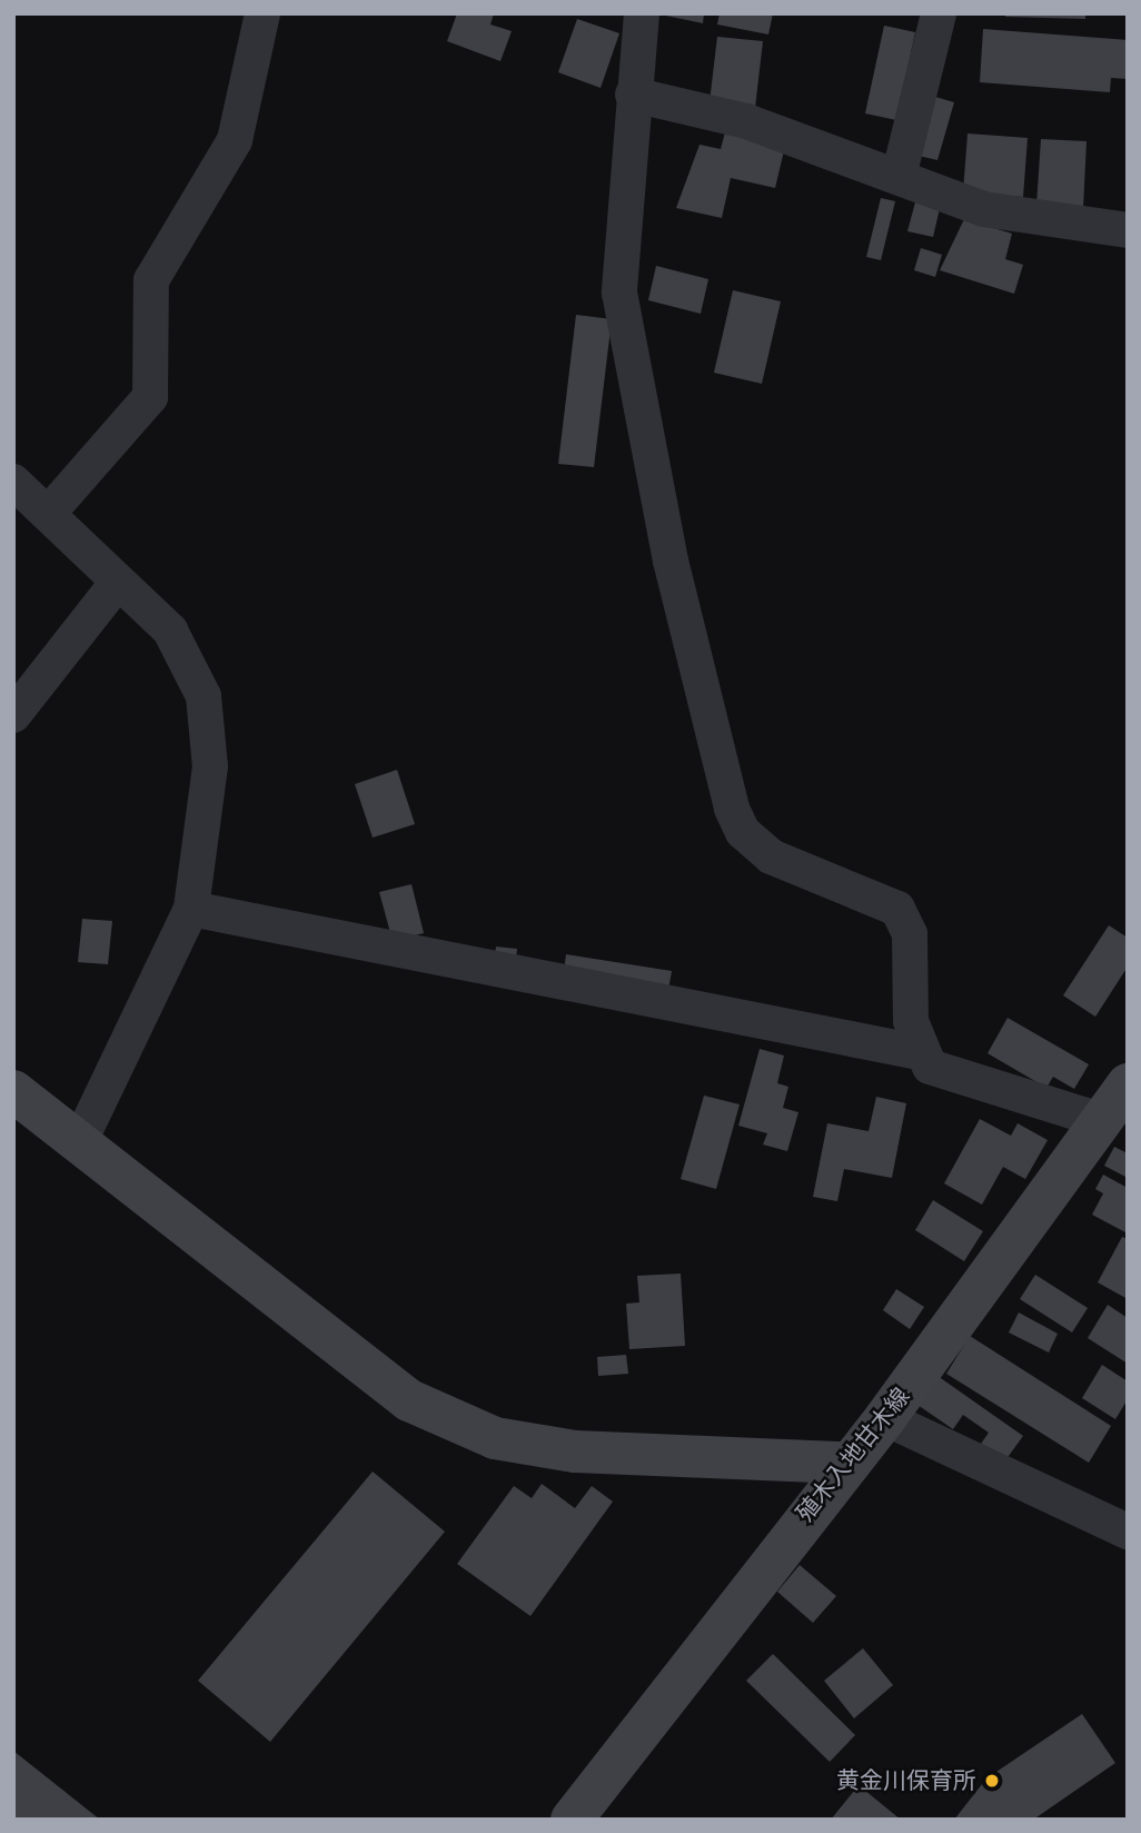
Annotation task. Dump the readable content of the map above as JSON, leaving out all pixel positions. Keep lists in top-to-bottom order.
{
  "streets": {
    "street": ["殖木入地甘木線"]
  },
  "places": ["黄金川保育所"]
}
